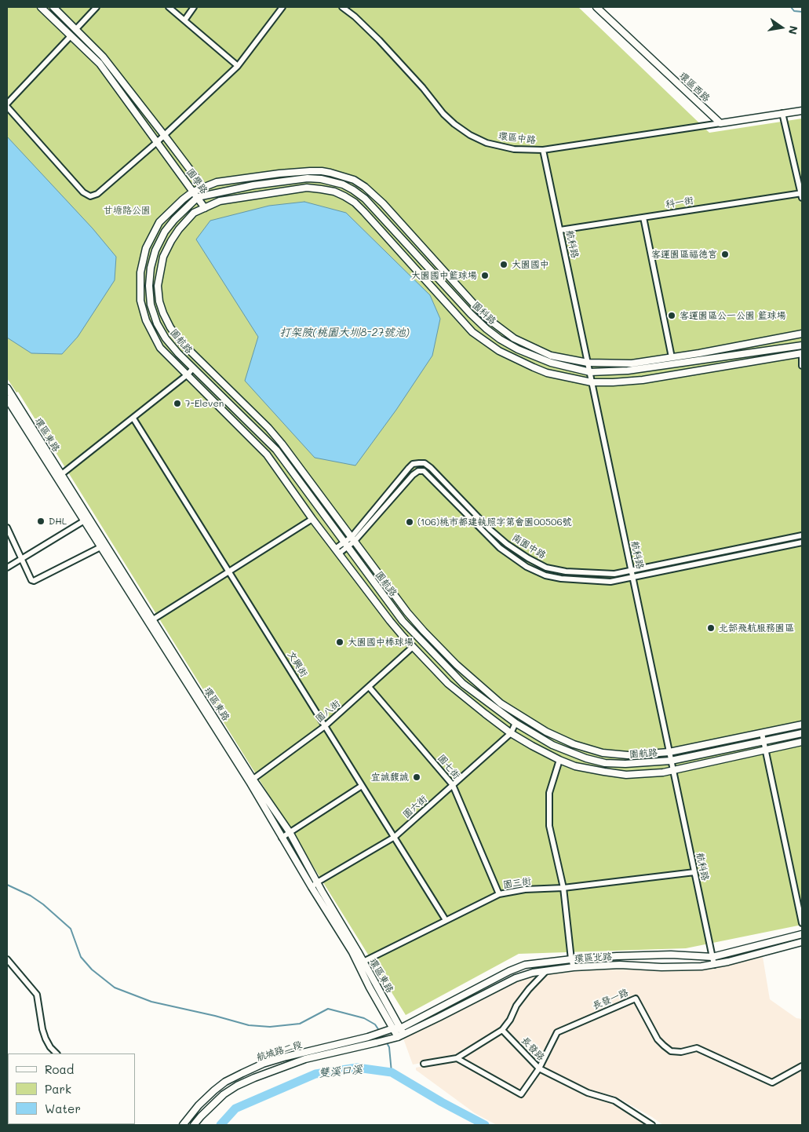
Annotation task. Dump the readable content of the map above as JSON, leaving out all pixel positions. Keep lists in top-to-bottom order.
{
  "streets": {
    "street": [
      "環區西路",
      "環區中路",
      "園學路",
      "科一街",
      "航科路",
      "園科路",
      "園航路",
      "環區東路",
      "南園中路",
      "文興街",
      "園八街",
      "園七街",
      "園六街",
      "園三街",
      "環區北路",
      "長發一路",
      "長發路",
      "航城路二段"
    ]
  },
  "crossings": [
    ["環區西路", "環區中路"],
    ["環區中路", "航科路"],
    ["園學路", "園科路"],
    ["園學路", "園航路"],
    ["科一街", "航科路"],
    ["航科路", "園科路"],
    ["航科路", "園航路"],
    ["航科路", "南園中路"],
    ["航科路", "園三街"],
    ["航科路", "環區北路"],
    ["園科路", "園航路"],
    ["園航路", "南園中路"],
    ["園航路", "園六街"],
    ["環區東路", "園八街"],
    ["環區東路", "園六街"],
    ["環區東路", "園三街"],
    ["環區東路", "環區北路"],
    ["環區東路", "航城路二段"],
    ["文興街", "園八街"],
    ["文興街", "園六街"],
    ["文興街", "園三街"],
    ["園八街", "園七街"],
    ["園七街", "園六街"],
    ["園七街", "園三街"],
    ["環區北路", "航城路二段"],
    ["長發一路", "長發路"]
  ],
  "water": ["打架陂(桃園大圳8-27號池)", "雙溪口溪"],
  "parks": ["甘塘路公園"],
  "places": [
    "客運園區福德宮",
    "大園國中",
    "大園國中籃球場",
    "客運園區公一公園 籃球場",
    "7-Eleven",
    "DHL",
    "(106)桃市都建執照字第會園00506號",
    "北部飛航服務園區",
    "大園國中棒球場",
    "宜誠馥誠"
  ],
  "legend": ["Road", "Park", "Water"],
  "north": "right"
}
